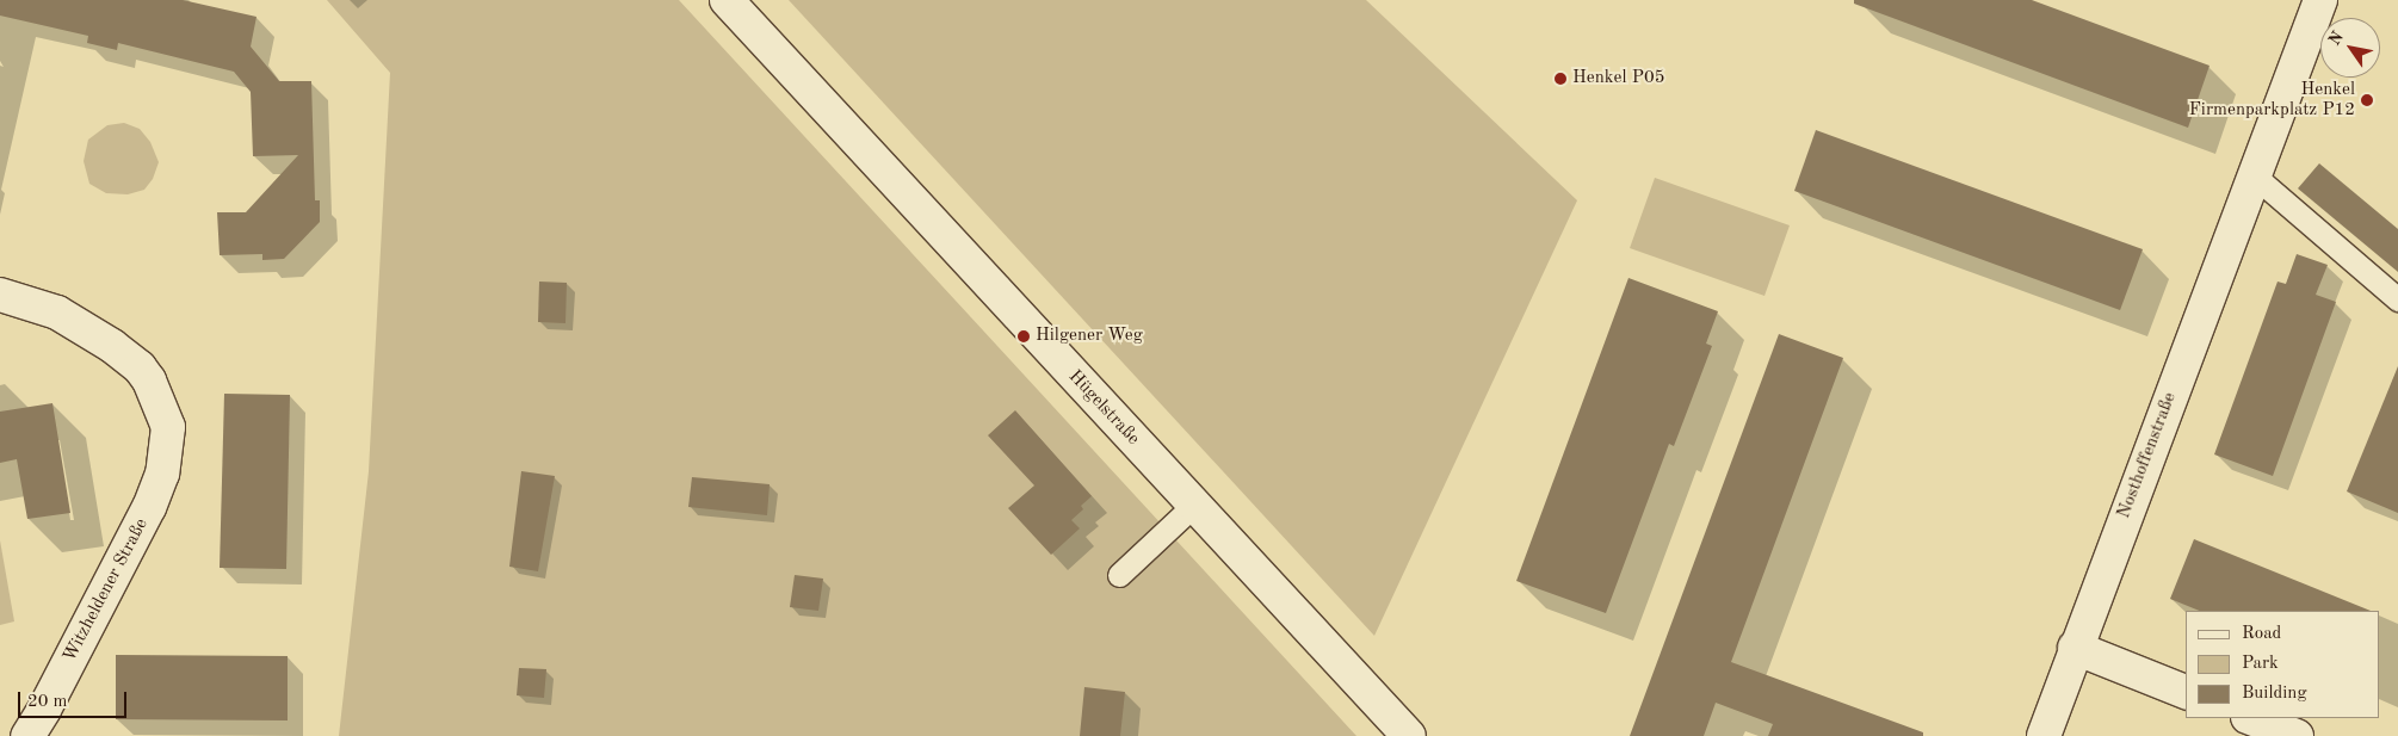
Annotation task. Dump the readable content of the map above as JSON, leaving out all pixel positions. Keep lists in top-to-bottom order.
{
  "streets": {
    "street": ["Hügelstraße", "Nosthoffenstraße", "Witzheldener Straße"]
  },
  "places": ["Henkel P05", "Henkel Firmenparkplatz P12", "Hilgener Weg"],
  "legend": ["Road", "Park", "Building"],
  "scale_bar": "20 m",
  "north": "top left"
}
